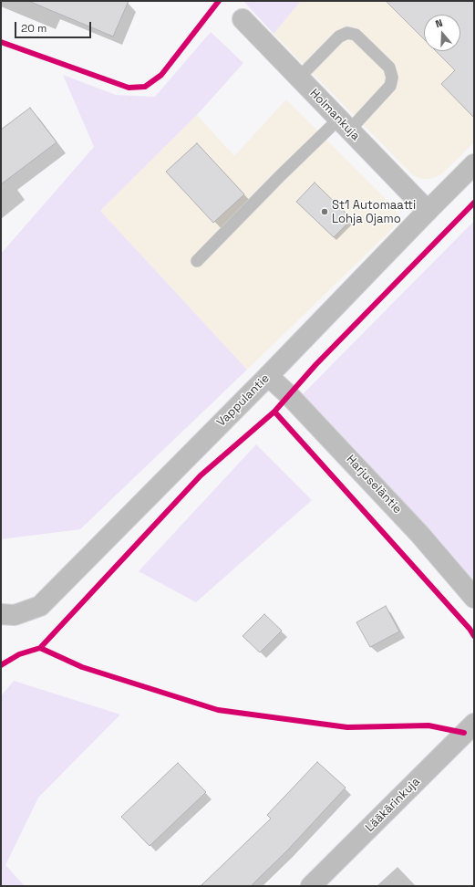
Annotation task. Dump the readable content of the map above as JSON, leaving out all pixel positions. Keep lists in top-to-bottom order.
{
  "streets": {
    "street": [
      "Holmankuja",
      "Vappulantie",
      "Harjuseläntie",
      "Lääkärinkuja"
    ]
  },
  "crossings": [
    ["Holmankuja", "Vappulantie"],
    ["Vappulantie", "Harjuseläntie"]
  ],
  "places": ["St1 Automaatti Lohja Ojamo"],
  "scale_bar": "20 m",
  "north": "top"
}
